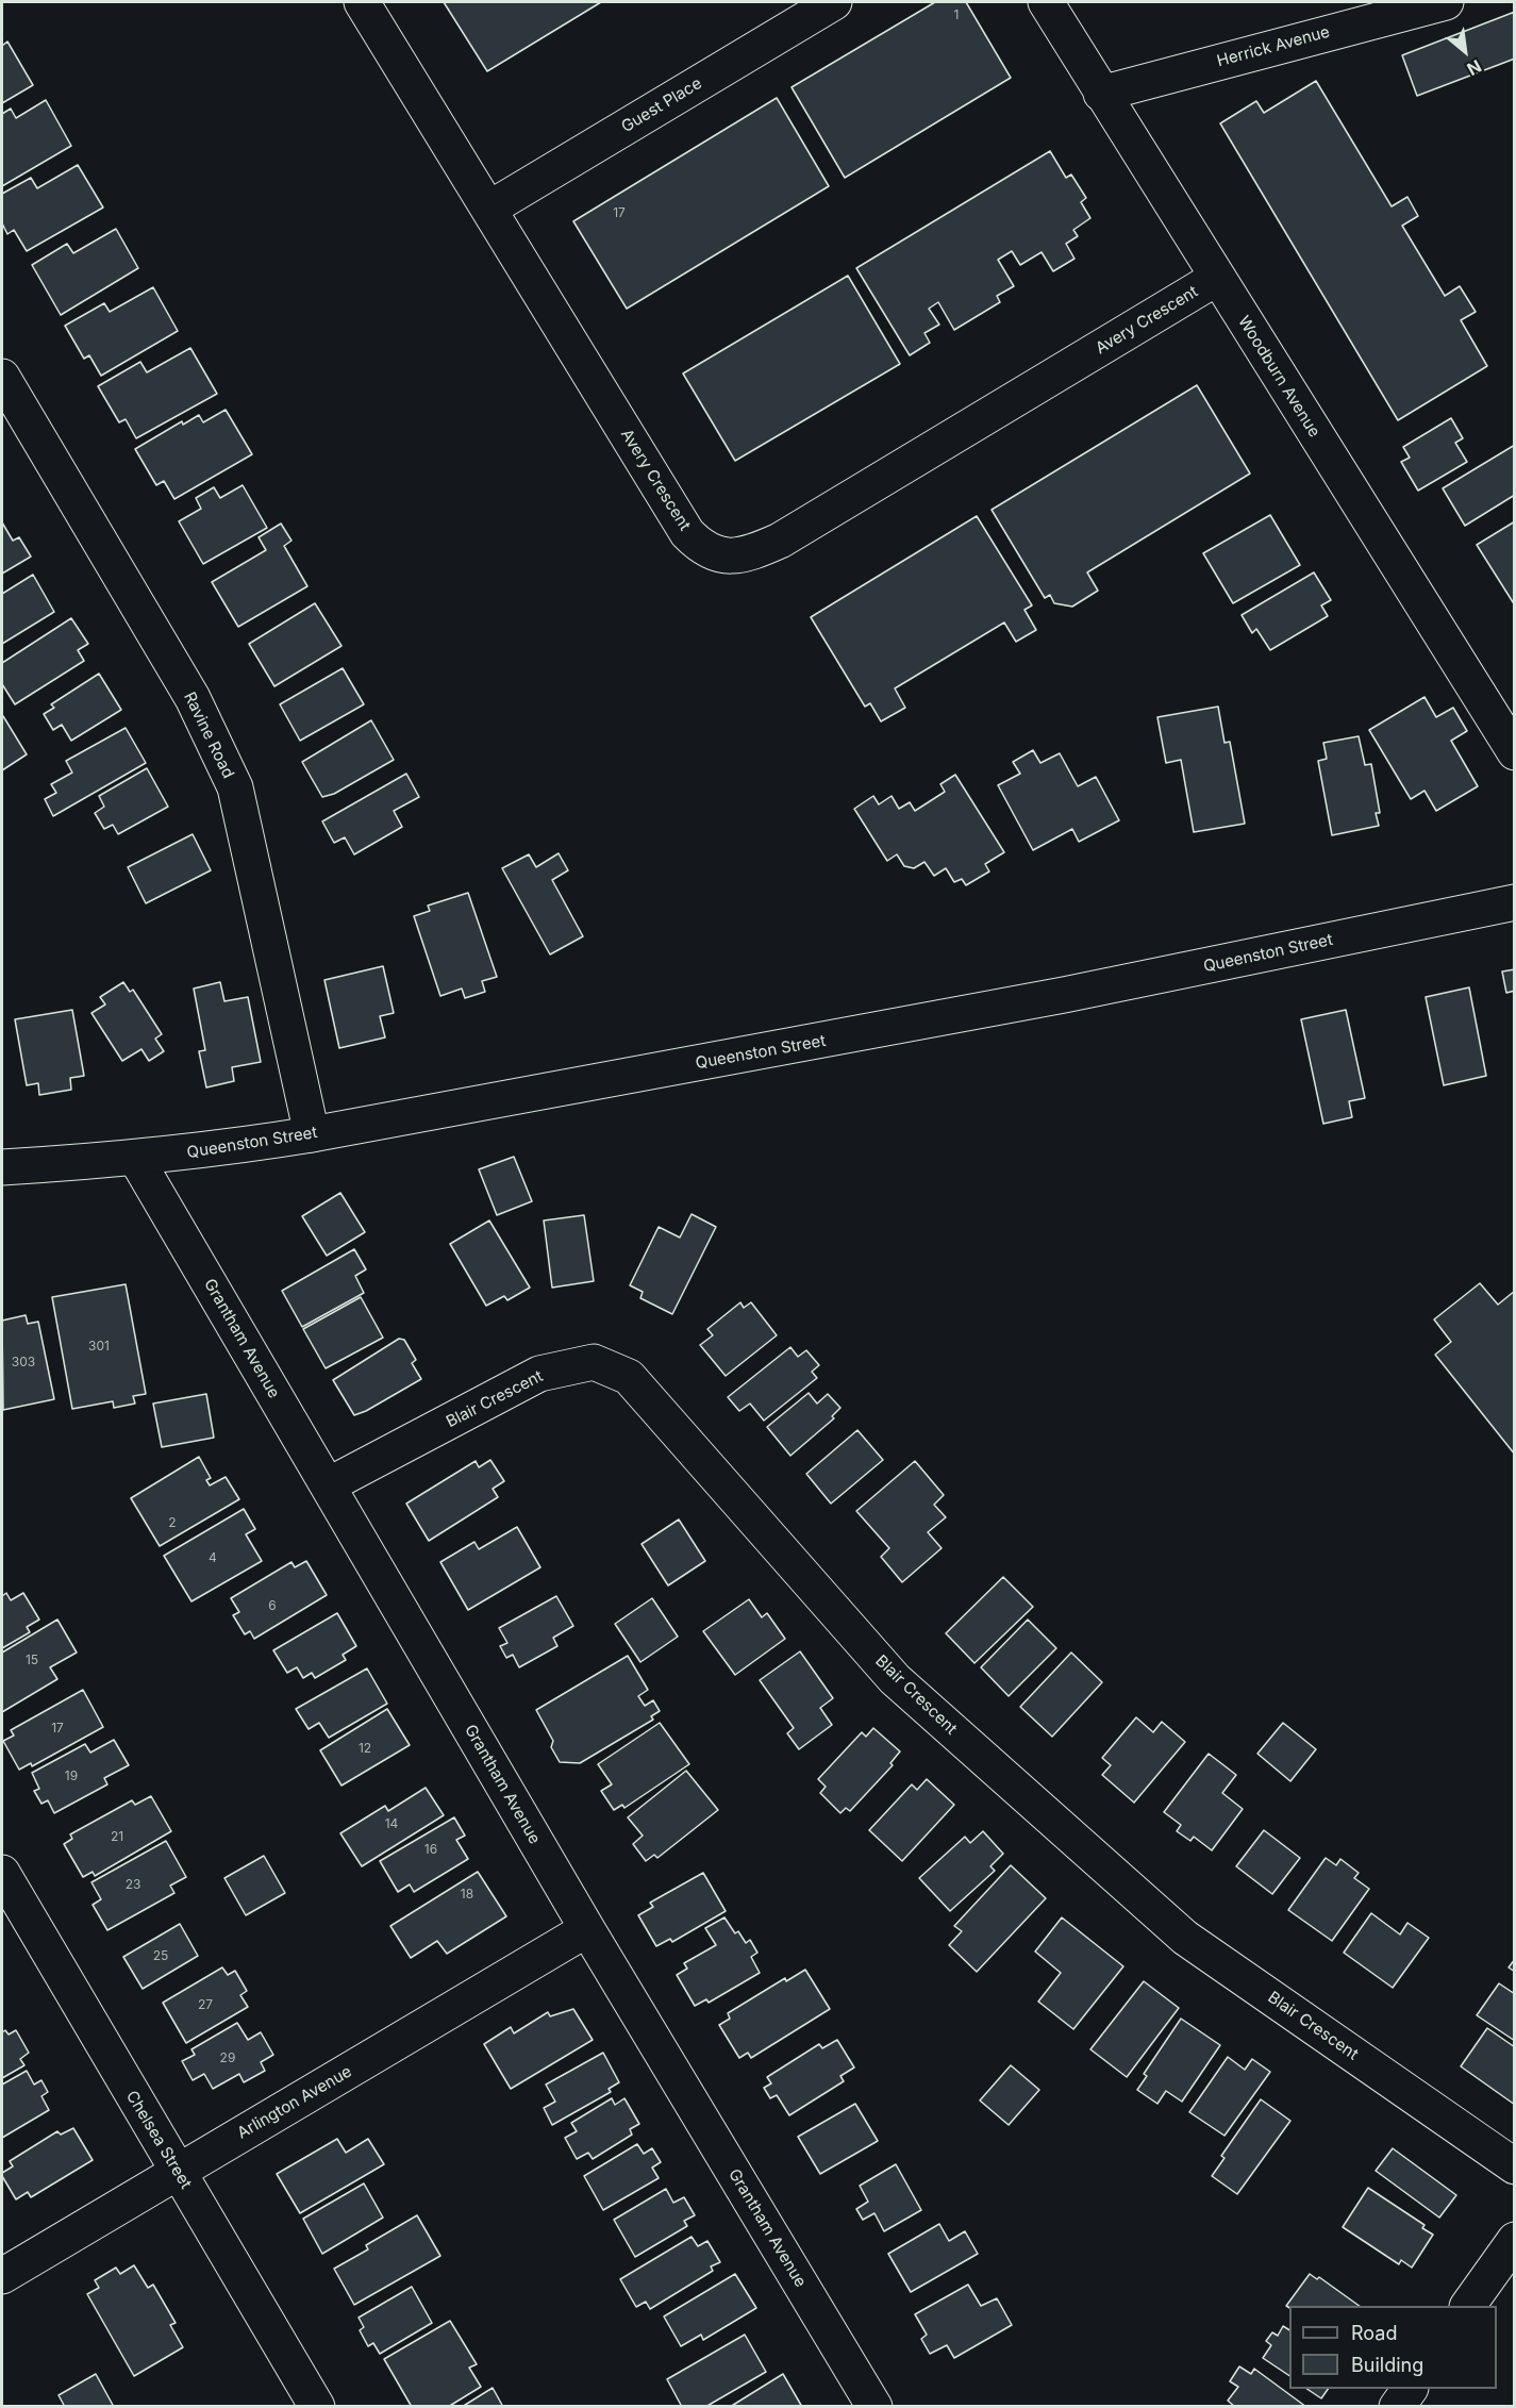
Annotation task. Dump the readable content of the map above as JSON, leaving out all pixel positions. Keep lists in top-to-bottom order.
{
  "streets": {
    "street": [
      "Herrick Avenue",
      "Guest Place",
      "Avery Crescent",
      "Woodburn Avenue",
      "Ravine Road",
      "Queenston Street",
      "Grantham Avenue",
      "Blair Crescent",
      "Arlington Avenue",
      "Chelsea Street"
    ]
  },
  "crossings": [
    ["Herrick Avenue", "Woodburn Avenue"],
    ["Guest Place", "Avery Crescent"],
    ["Avery Crescent", "Woodburn Avenue"],
    ["Ravine Road", "Queenston Street"],
    ["Queenston Street", "Grantham Avenue"],
    ["Grantham Avenue", "Blair Crescent"],
    ["Grantham Avenue", "Arlington Avenue"],
    ["Arlington Avenue", "Chelsea Street"]
  ],
  "house_numbers": [
    "1",
    "17",
    "301",
    "303",
    "2",
    "4",
    "6",
    "15",
    "17",
    "12",
    "19",
    "14",
    "21",
    "16",
    "23",
    "18",
    "25",
    "27",
    "29"
  ],
  "legend": ["Road", "Building"],
  "north": "bottom right"
}
